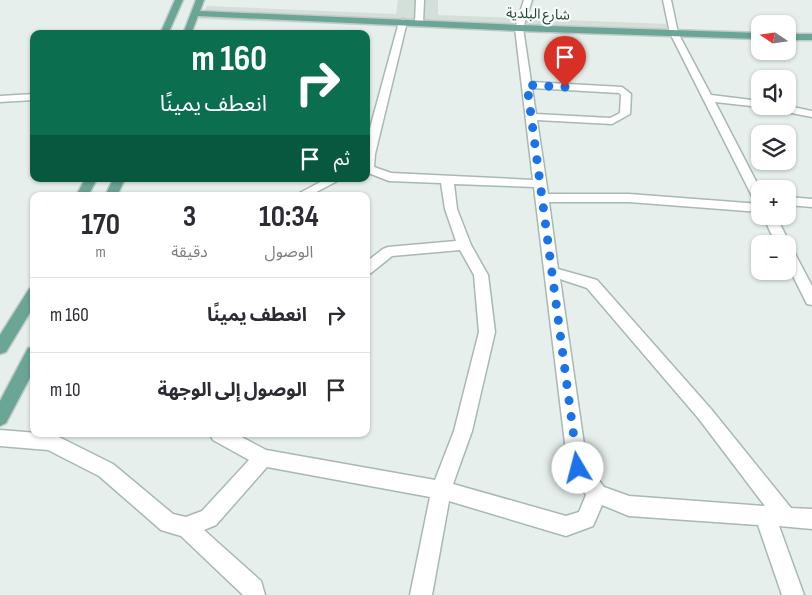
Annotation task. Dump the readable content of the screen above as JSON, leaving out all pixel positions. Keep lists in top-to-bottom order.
{
  "streets": {
    "main road": ["شارع البلدية"]
  },
  "north": "left",
  "page": {
    "map_buttons": ["+", "−"],
    "turn": ["160 m", "انعطف يمينًا"],
    "then": "ثم",
    "eta": [
      "10:34",
      "الوصول",
      "3",
      "دقيقة",
      "170",
      "m"
    ],
    "list": [
      {
        "name": "انعطف يمينًا",
        "value": "160 m"
      },
      {
        "name": "الوصول إلى الوجهة",
        "value": "10 m"
      }
    ]
  }
}
